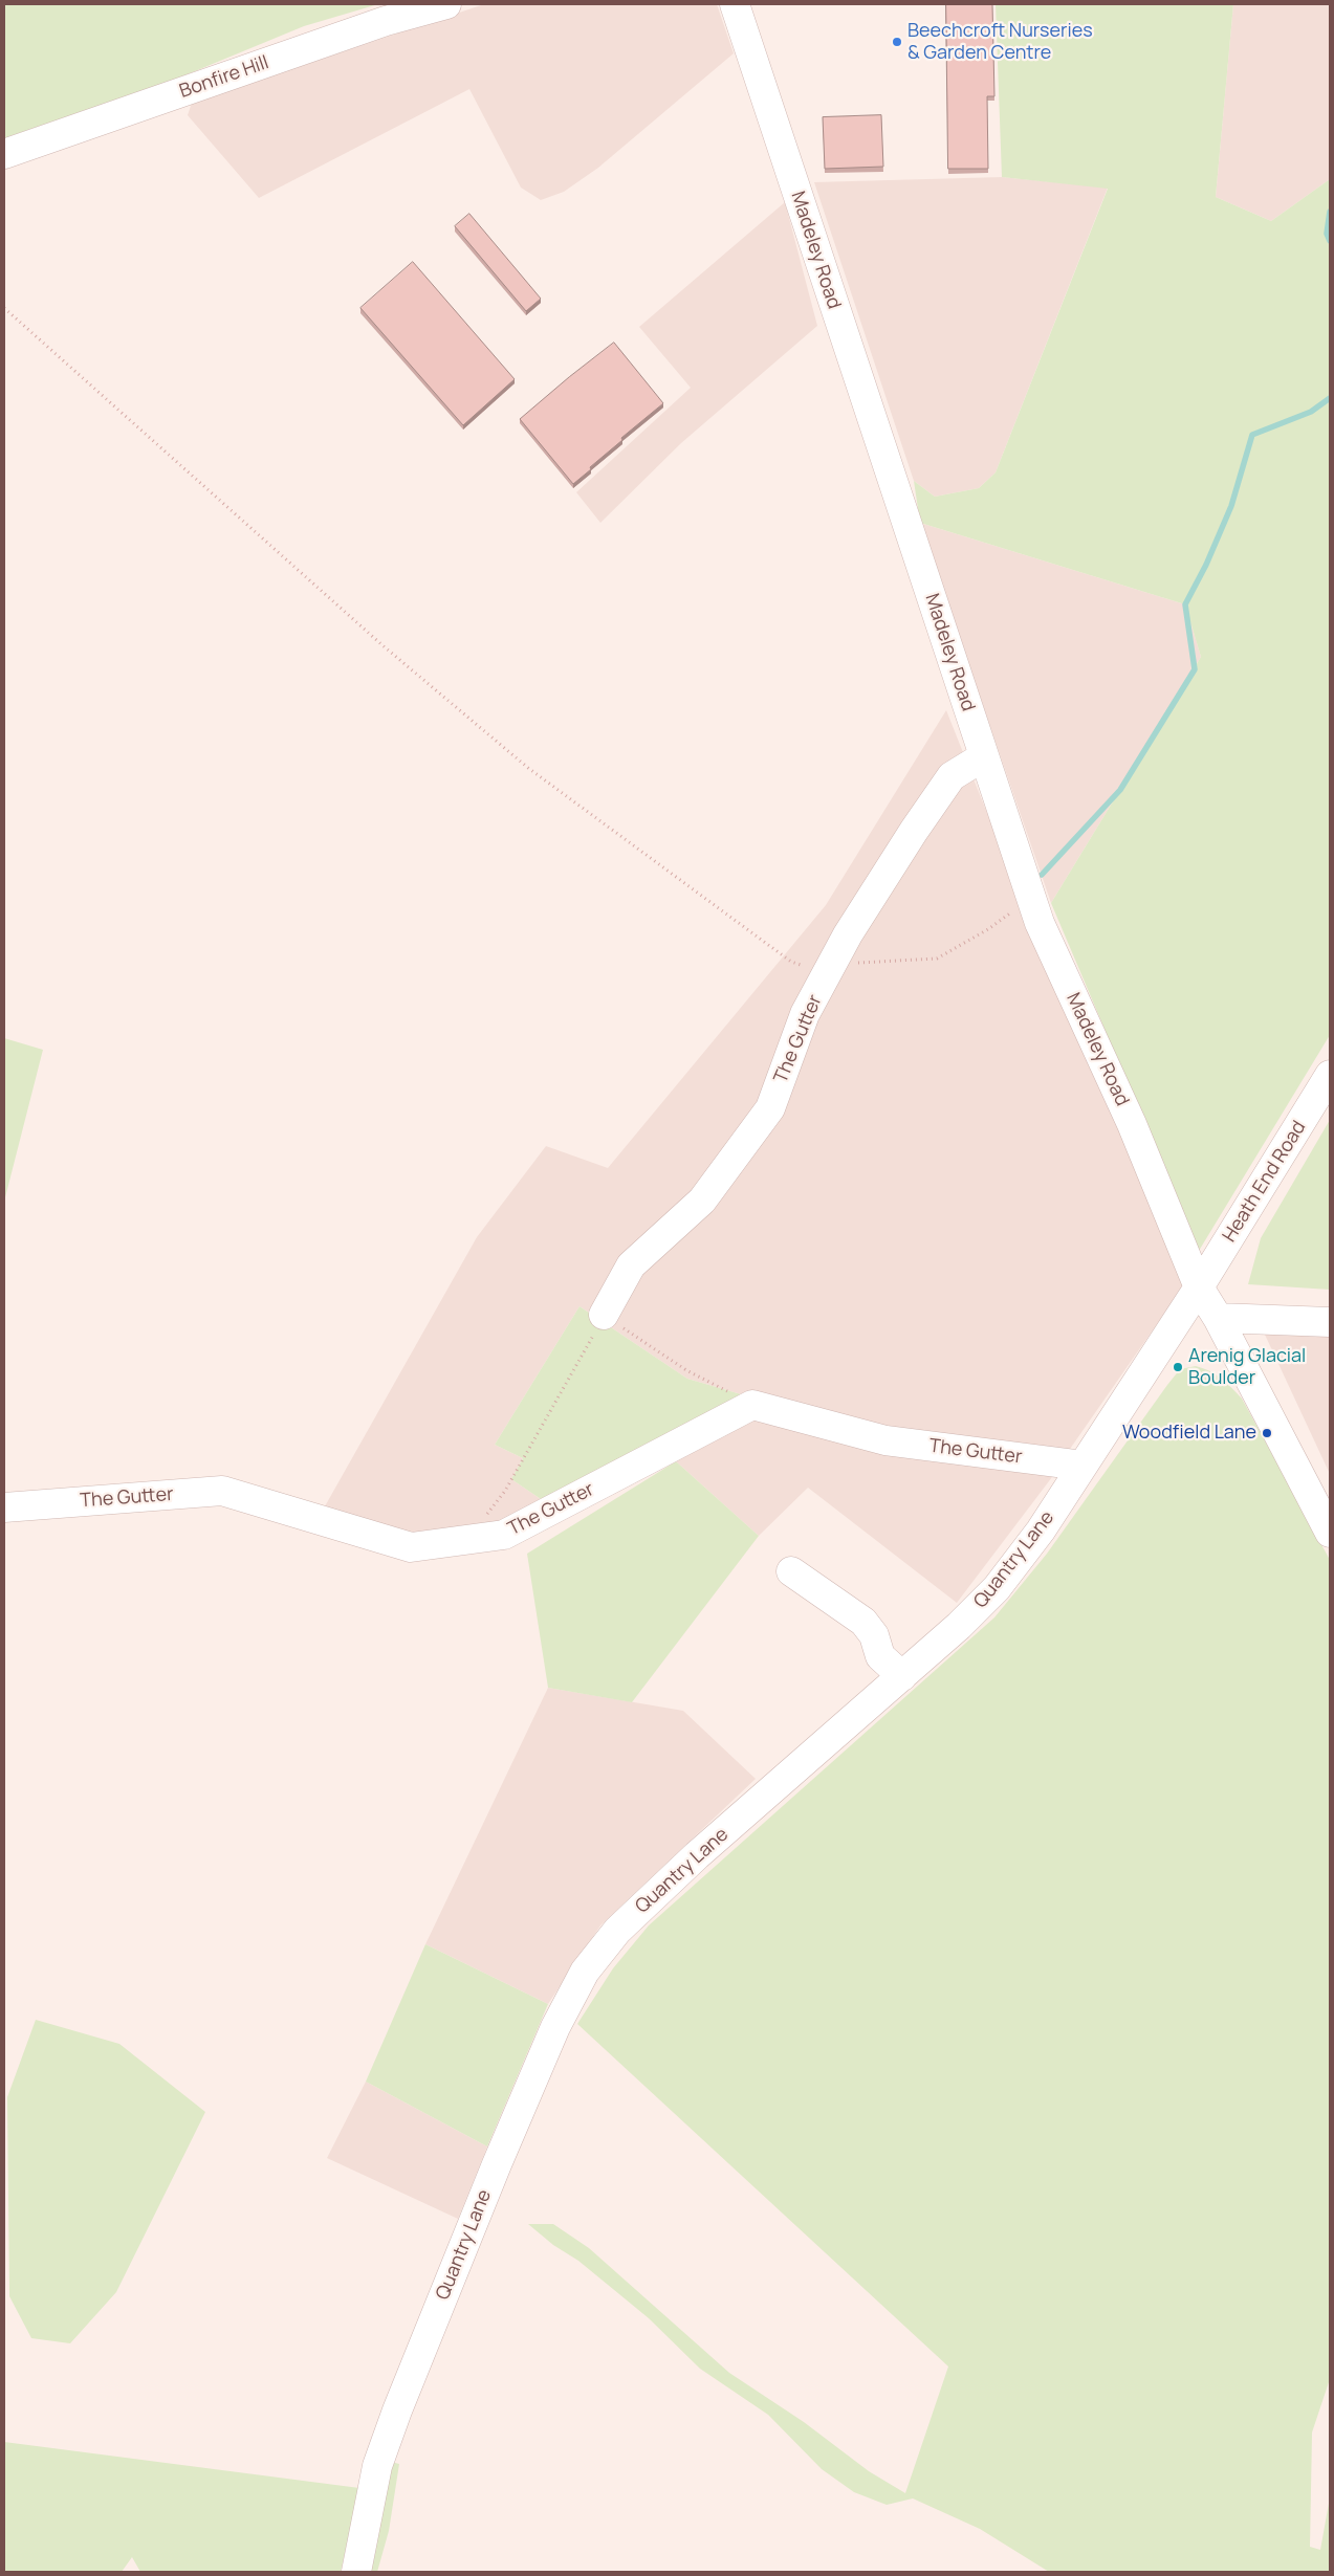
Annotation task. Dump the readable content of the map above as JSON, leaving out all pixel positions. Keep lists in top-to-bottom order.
{
  "streets": {
    "street": [
      "Bonfire Hill",
      "Madeley Road",
      "The Gutter",
      "Heath End Road",
      "Quantry Lane"
    ]
  },
  "crossings": [
    ["Madeley Road", "The Gutter"],
    ["Madeley Road", "Heath End Road"],
    ["Madeley Road", "Quantry Lane"],
    ["The Gutter", "Quantry Lane"],
    ["Heath End Road", "Quantry Lane"]
  ],
  "places": ["Beechcroft Nurseries & Garden Centre", "Arenig Glacial Boulder", "Woodfield Lane"]
}
